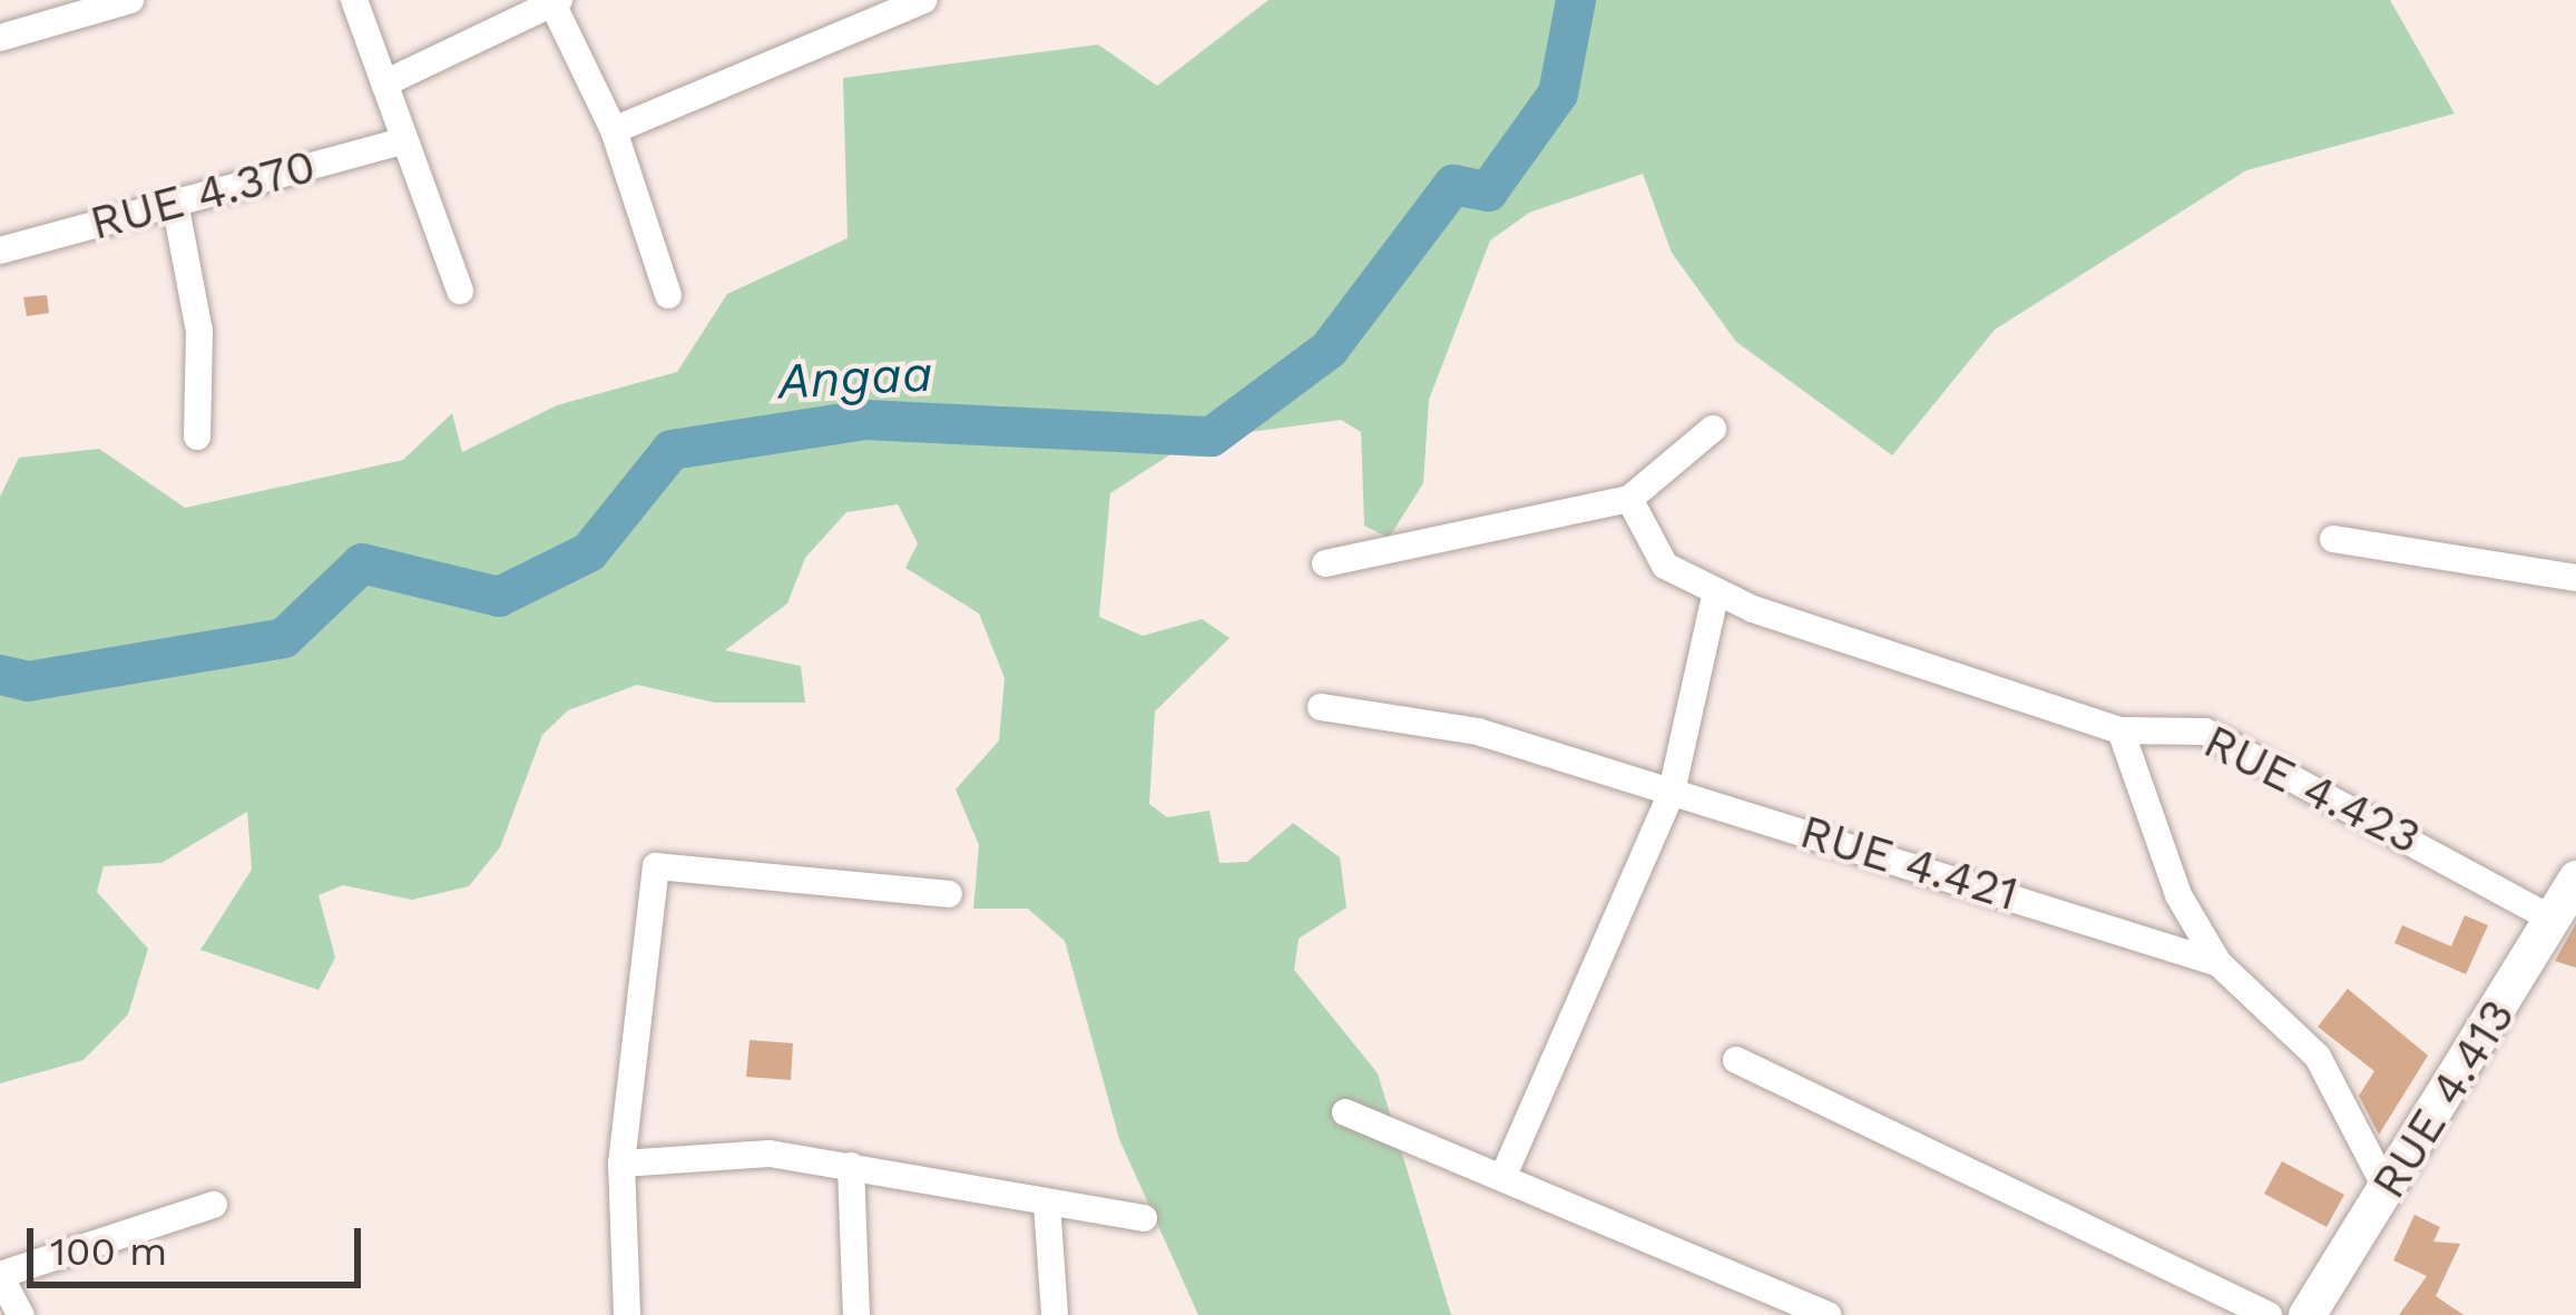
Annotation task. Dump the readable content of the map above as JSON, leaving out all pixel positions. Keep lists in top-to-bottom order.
{
  "streets": {
    "street": [
      "RUE 4.370",
      "RUE 4.423",
      "RUE 4.421",
      "RUE 4.413"
    ]
  },
  "crossings": [
    ["RUE 4.423", "RUE 4.413"],
    ["RUE 4.421", "RUE 4.413"]
  ],
  "water": ["Angaa"],
  "scale_bar": "100 m"
}
